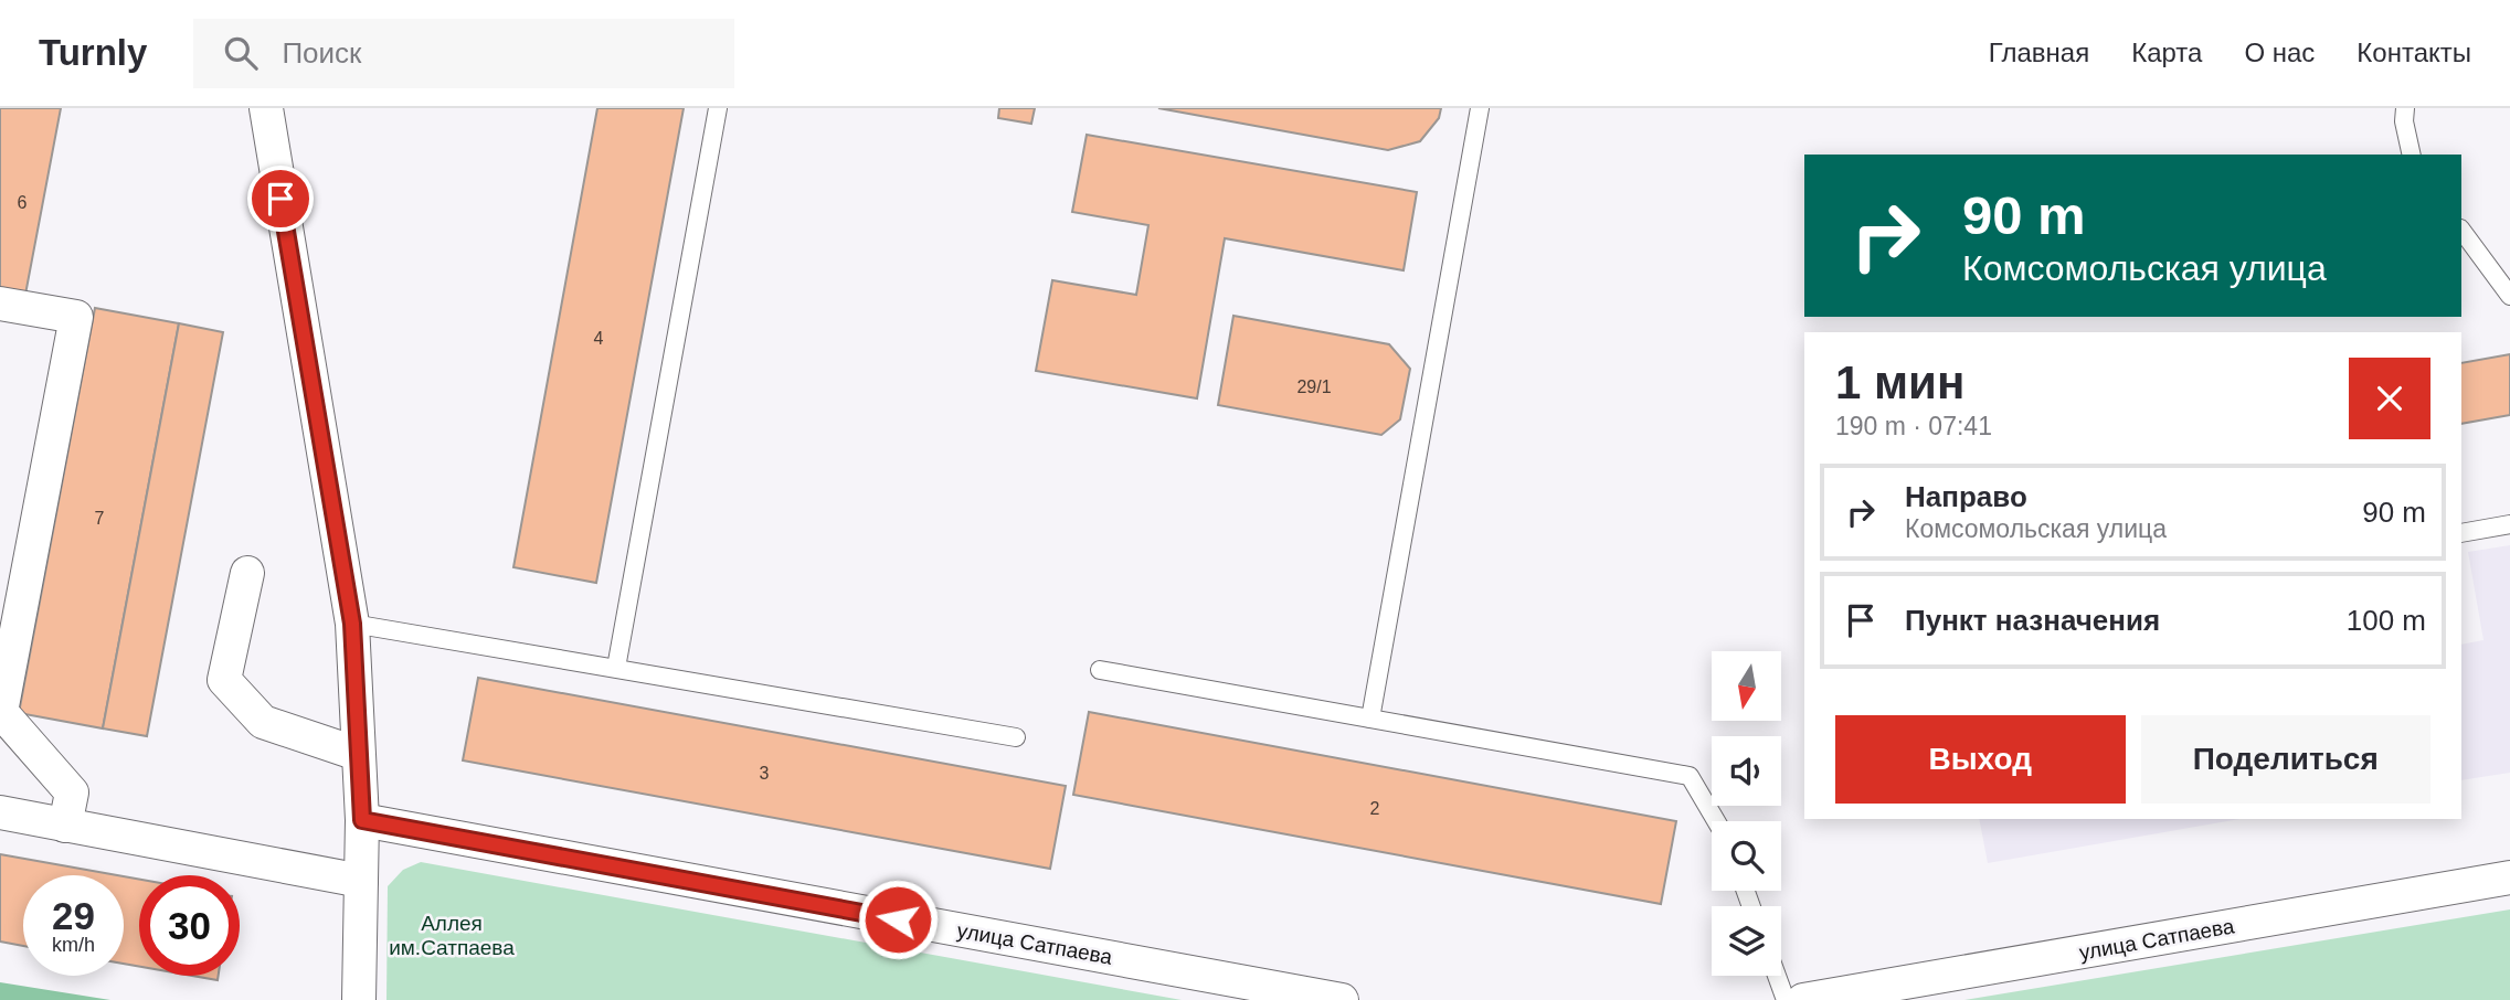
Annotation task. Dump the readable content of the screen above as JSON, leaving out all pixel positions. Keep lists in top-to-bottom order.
{
  "streets": {
    "street": ["улица Сатпаева"]
  },
  "parks": ["Аллея им.Сатпаева"],
  "house_numbers": [
    "6",
    "4",
    "29/1",
    "7",
    "3",
    "2"
  ],
  "north": "bottom",
  "page": {
    "header": "Turnly",
    "search": "Поиск",
    "nav": [
      "Главная",
      "Карта",
      "О нас",
      "Контакты"
    ],
    "turn": ["90 m", "Комсомольская улица"],
    "heading": ["1 мин", "190 m · 07:41"],
    "list": [
      {
        "name": "Направо",
        "note": "Комсомольская улица",
        "value": "90 m"
      },
      {
        "name": "Пункт назначения",
        "value": "100 m"
      }
    ],
    "buttons": ["Выход", "Поделиться"],
    "speed": "29 km/h",
    "limit": "30"
  }
}
